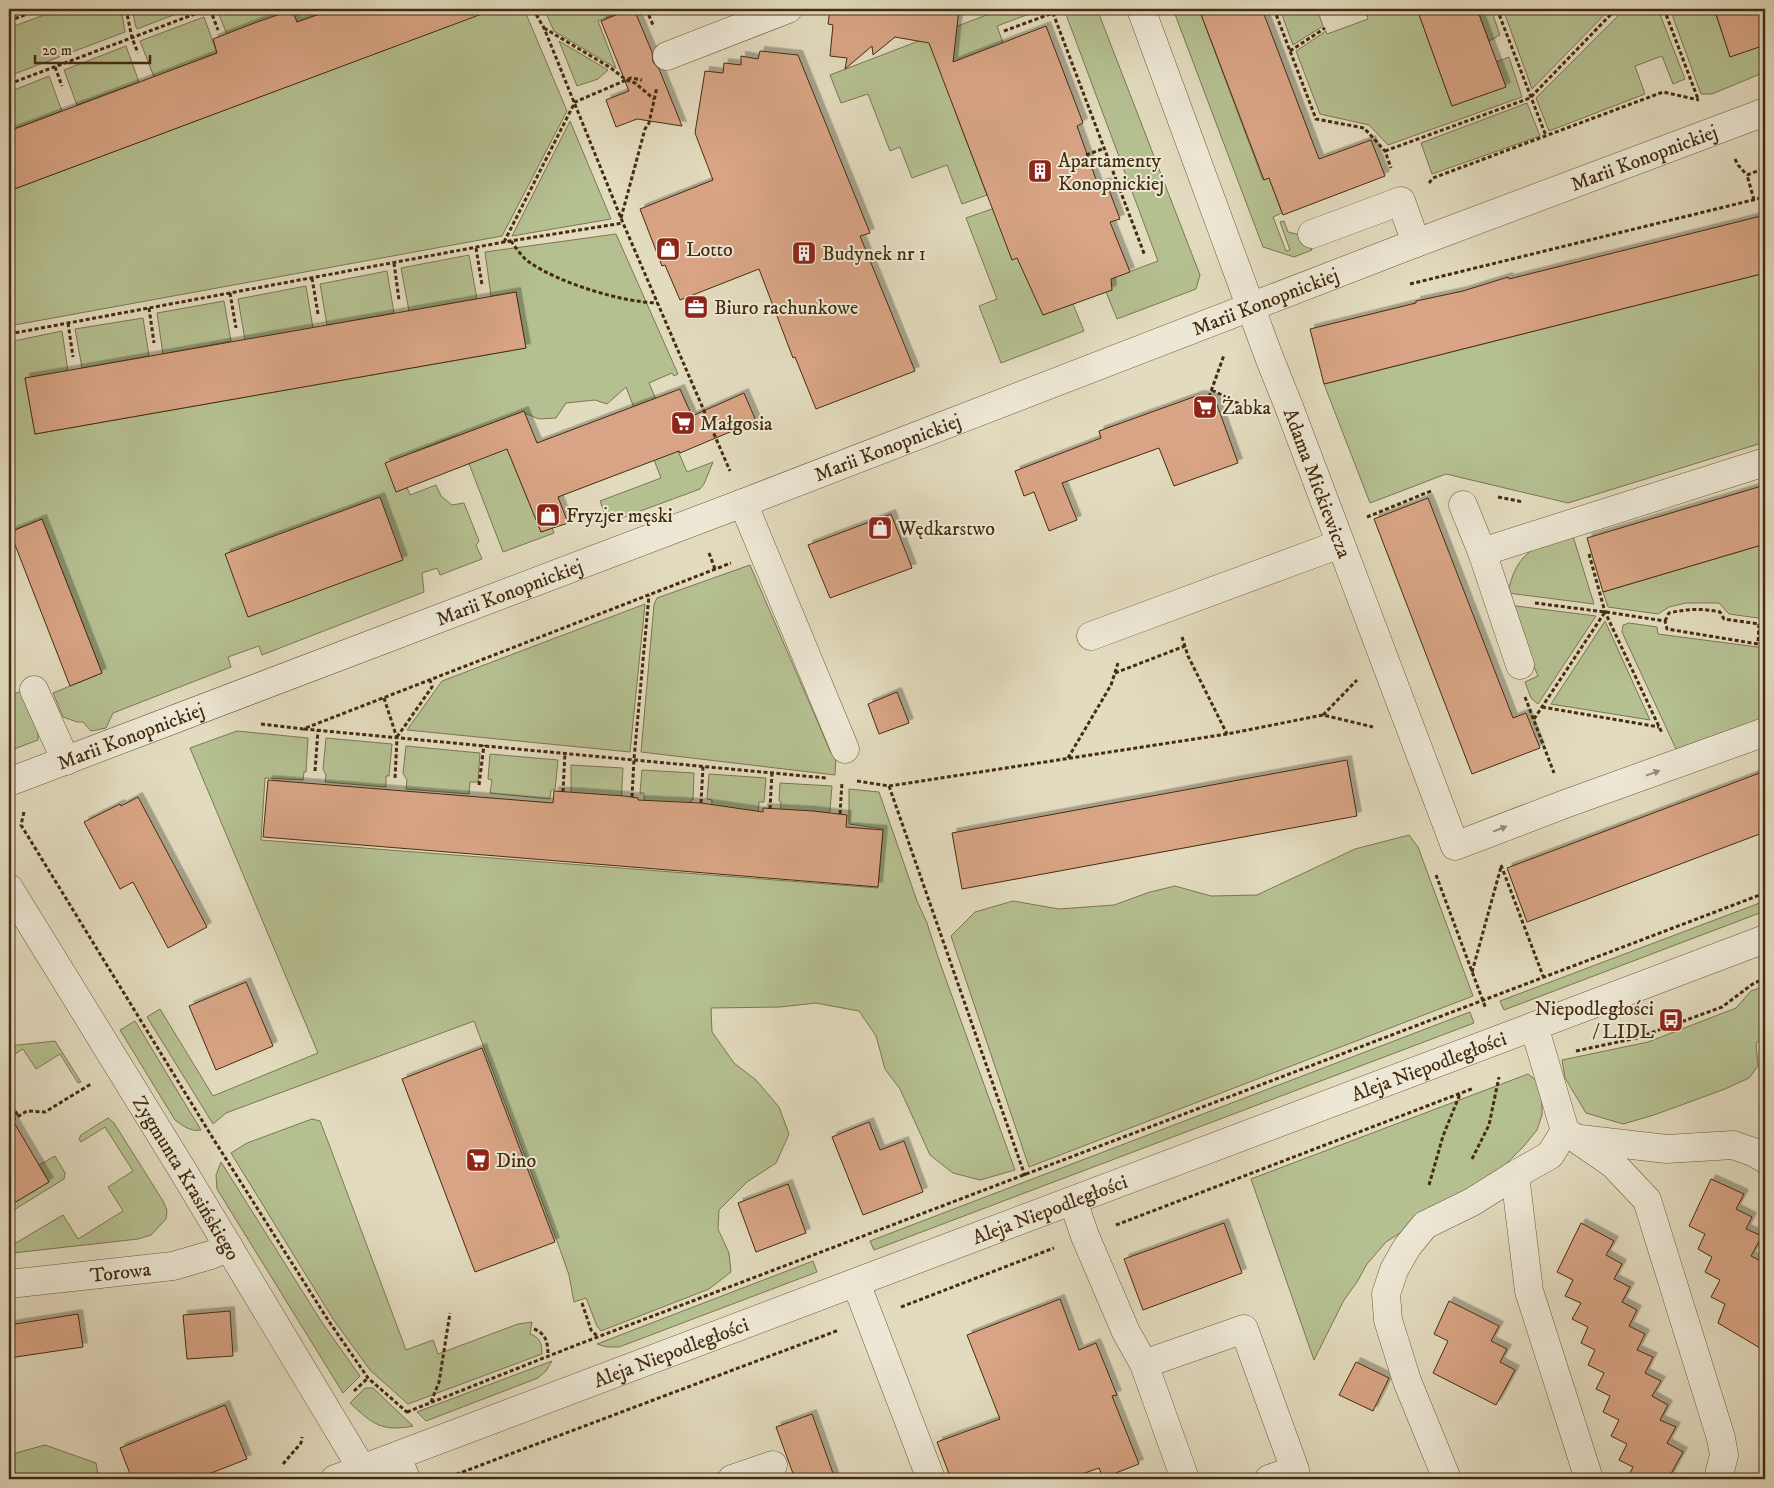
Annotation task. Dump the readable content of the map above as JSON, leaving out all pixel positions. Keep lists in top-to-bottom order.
{
  "streets": {
    "street": [
      "Marii Konopnickiej",
      "Adama Mickiewicza",
      "Aleja Niepodległości",
      "Zygmunta Krasińskiego",
      "Torowa"
    ]
  },
  "crossings": [
    ["Marii Konopnickiej", "Adama Mickiewicza"],
    ["Aleja Niepodległości", "Zygmunta Krasińskiego"],
    ["Zygmunta Krasińskiego", "Torowa"]
  ],
  "places": {
    "building": ["Apartamenty Konopnickiej", "Budynek nr 1"],
    "shop": ["Lotto", "Fryzjer męski", "Wędkarstwo"],
    "office": ["Biuro rachunkowe"],
    "supermarket": ["Żabka", "Małgosia", "Dino"],
    "bus stop": ["Niepodległości / LIDL"]
  },
  "scale_bar": "20 m"
}
